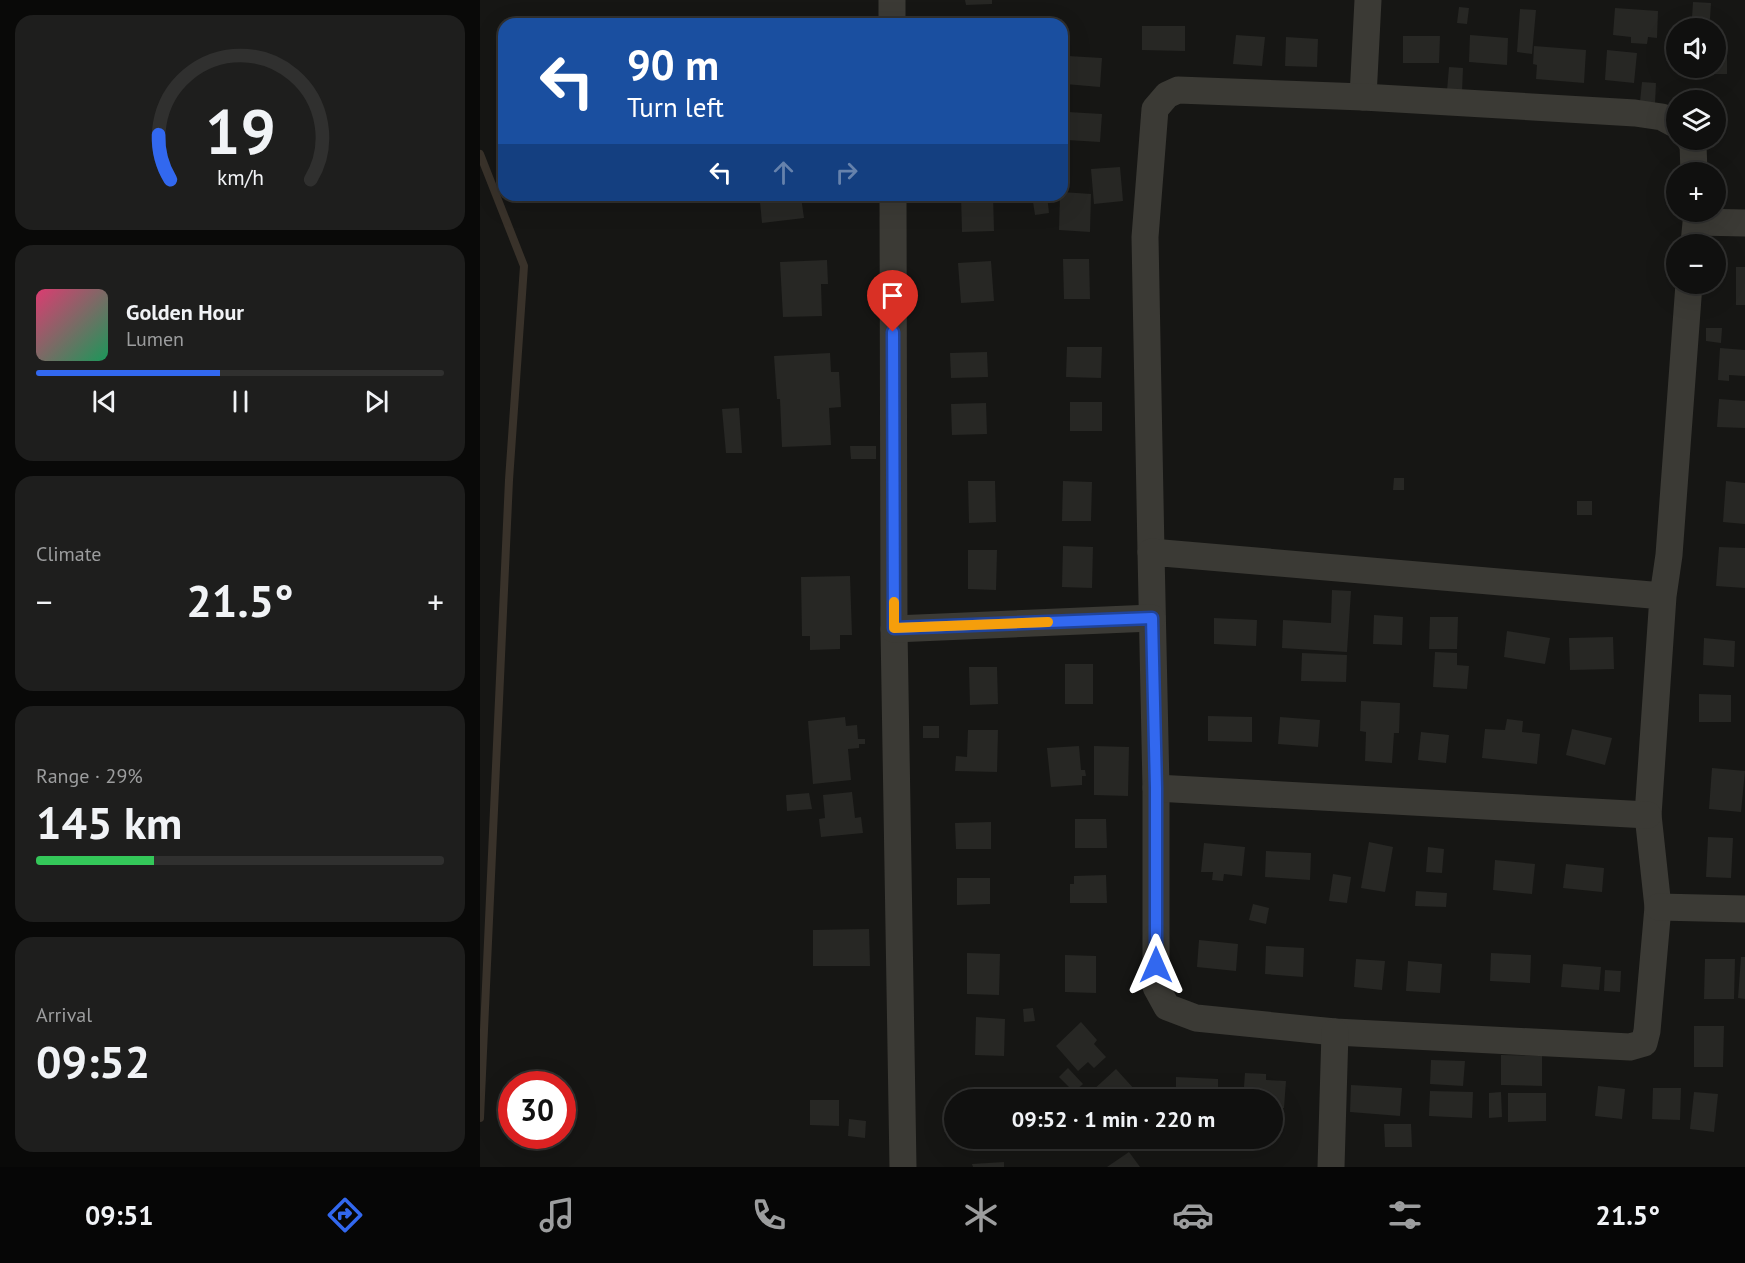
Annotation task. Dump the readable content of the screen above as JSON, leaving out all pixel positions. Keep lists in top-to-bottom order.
{
  "page": {
    "map_buttons": ["+", "−"],
    "turn": ["90 m", "Turn left"],
    "song": ["Golden Hour", "Lumen"],
    "tile": [
      "Climate",
      ["Range · 29%", "145 km"],
      ["Arrival", "09:52"]
    ],
    "heat": ["−", "21.5°", "+"],
    "limit": "30",
    "trip": "09:52 · 1 min · 220 m",
    "tabs": ["09:51", "21.5°"],
    "gauge": ["19", "km/h"]
  }
}
